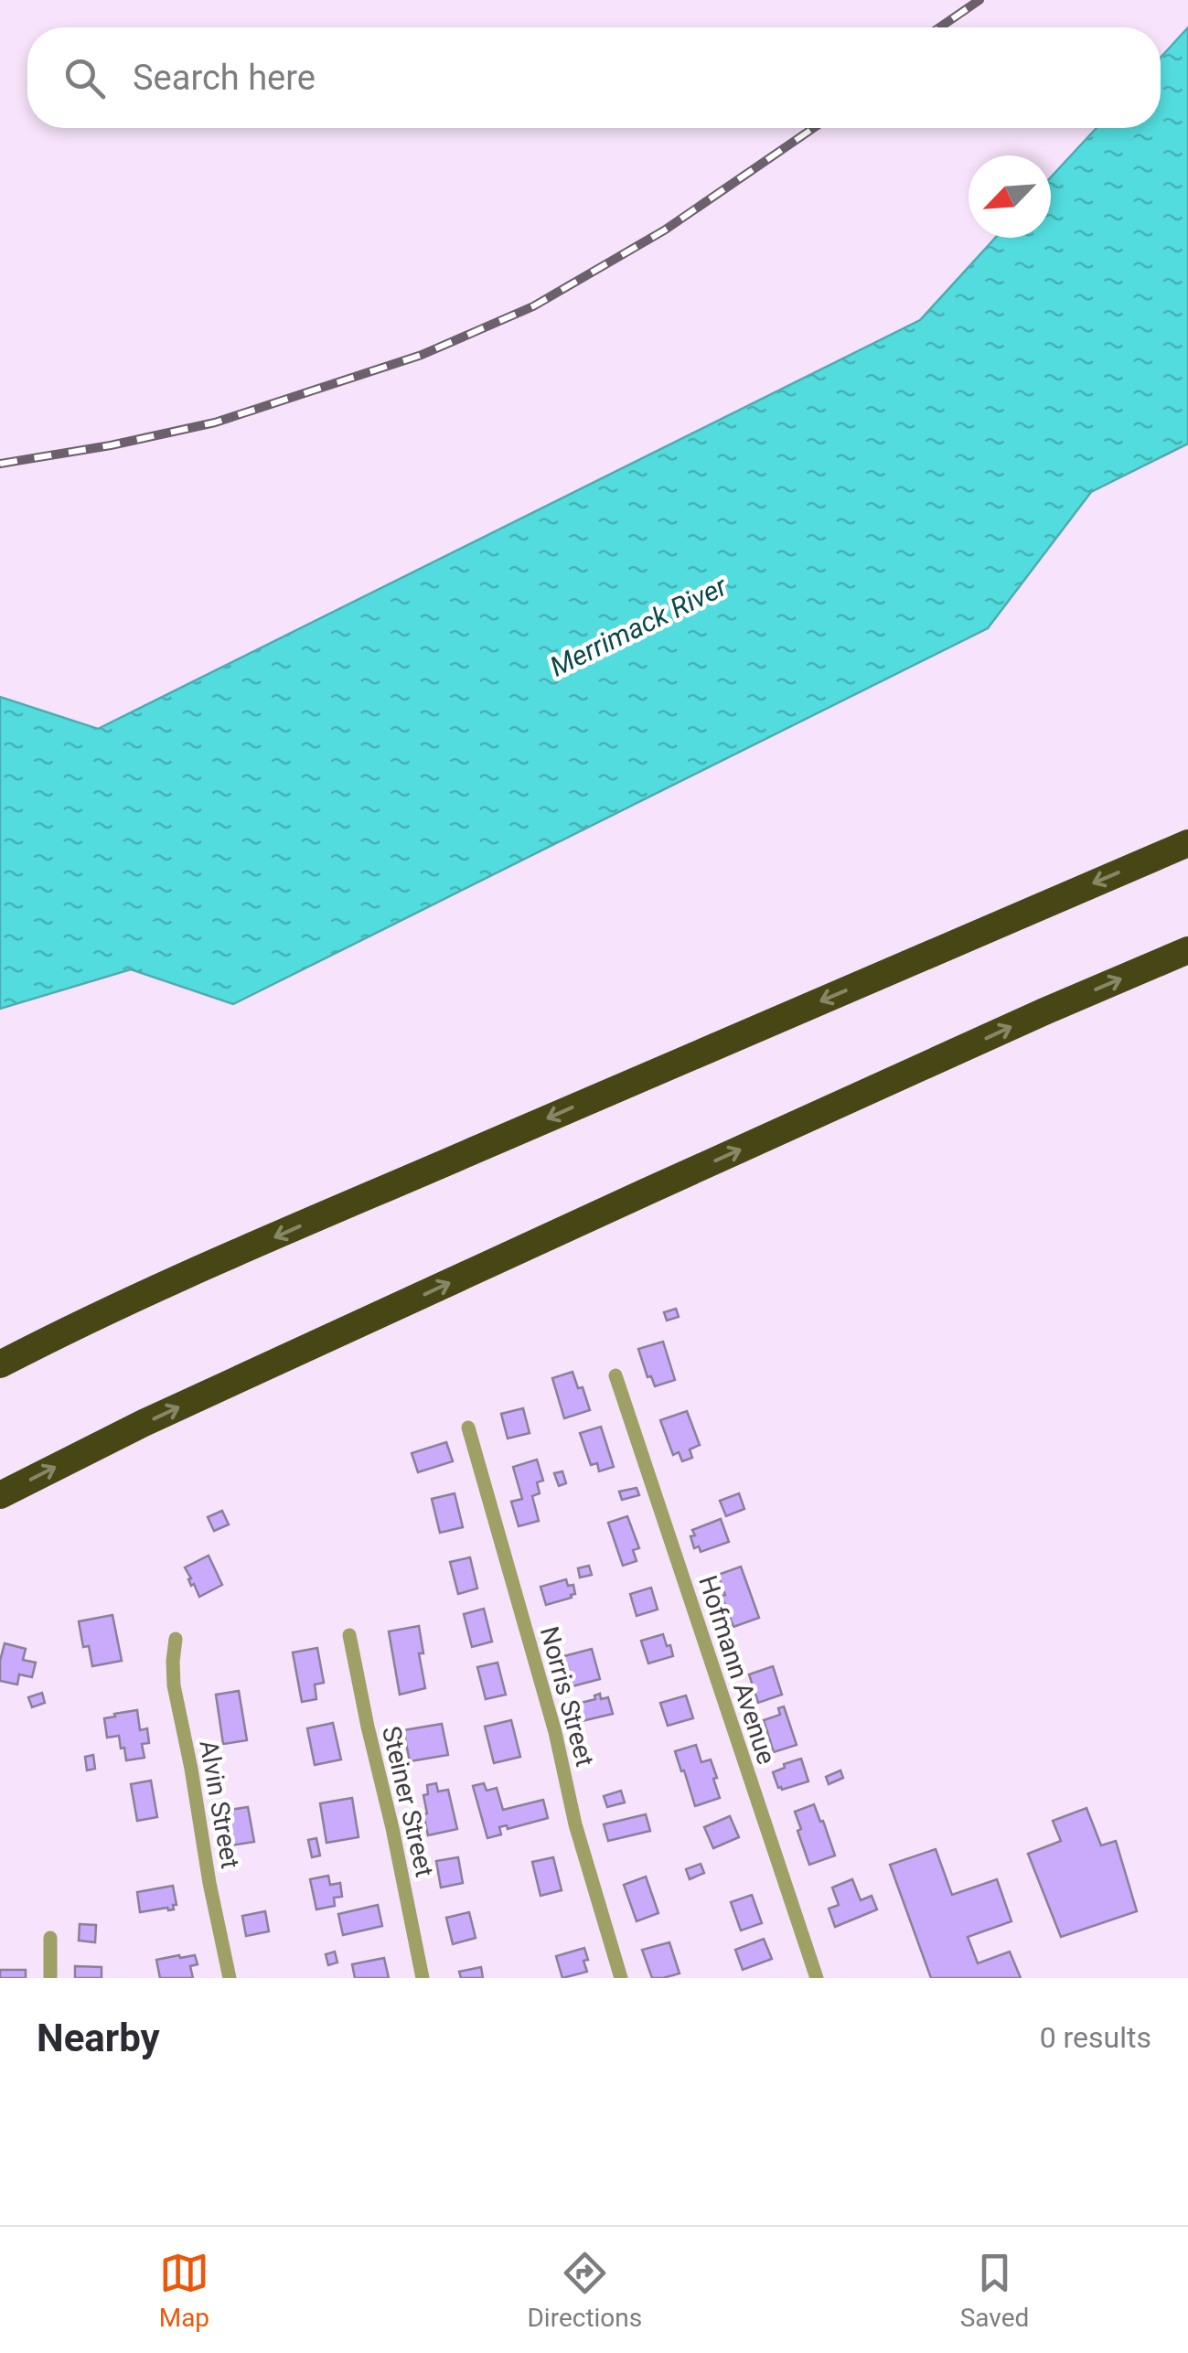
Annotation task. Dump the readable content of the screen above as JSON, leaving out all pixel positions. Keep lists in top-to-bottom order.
{
  "streets": {
    "street": [
      "Hofmann Avenue",
      "Norris Street",
      "Steiner Street",
      "Alvin Street"
    ]
  },
  "water": ["Merrimack River"],
  "north": "bottom left",
  "page": {
    "search": "Search here",
    "heading": ["Nearby", "0 results"],
    "nav": ["Map", "Directions", "Saved"]
  }
}
